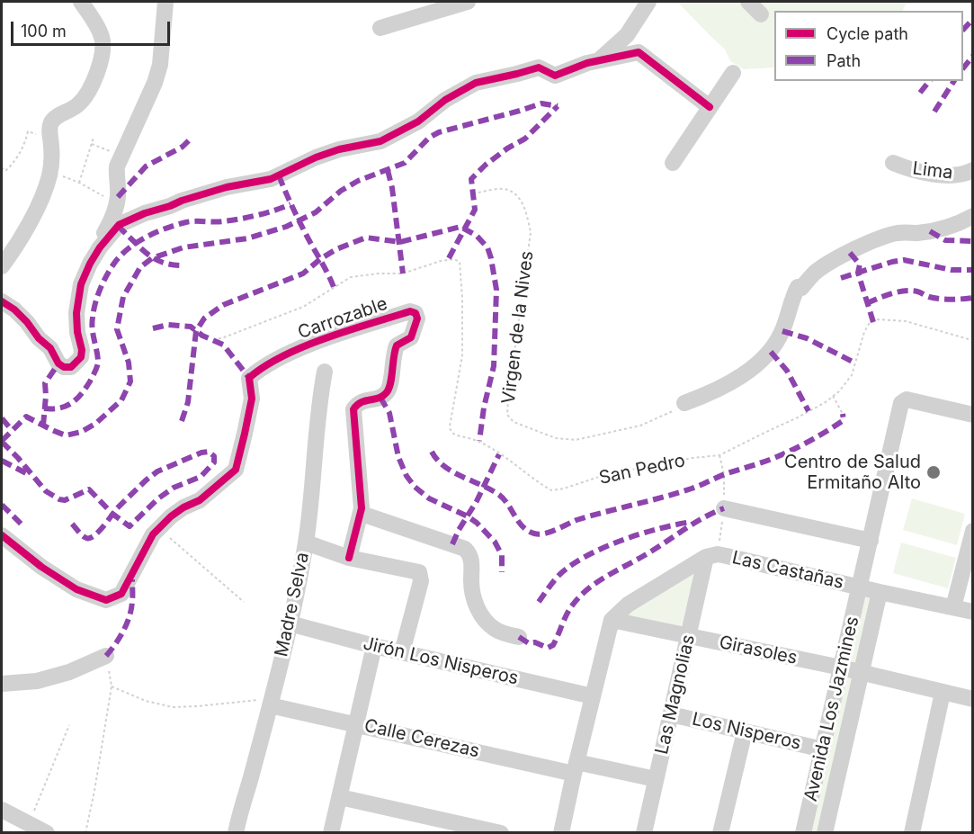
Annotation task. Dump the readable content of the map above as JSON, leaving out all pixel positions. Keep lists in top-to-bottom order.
{
  "streets": {
    "street": [
      "Lima",
      "Carrozable",
      "Las Castañas",
      "Madre Selva",
      "Girasoles",
      "Jirón Los Nisperos",
      "Las Magnolias",
      "Avenida Los Jazmines",
      "Los Nisperos",
      "Calle Cerezas"
    ],
    "path": ["Virgen de la Nives", "San Pedro"]
  },
  "crossings": [
    ["Las Castañas", "Girasoles"],
    ["Las Castañas", "Las Magnolias"],
    ["Las Castañas", "Avenida Los Jazmines"],
    ["Madre Selva", "Jirón Los Nisperos"],
    ["Madre Selva", "Calle Cerezas"],
    ["Girasoles", "Las Magnolias"],
    ["Girasoles", "Avenida Los Jazmines"],
    ["Las Magnolias", "Los Nisperos"],
    ["Las Magnolias", "Calle Cerezas"],
    ["Avenida Los Jazmines", "Los Nisperos"]
  ],
  "places": ["Centro de Salud Ermitaño Alto"],
  "legend": ["Cycle path", "Path"],
  "scale_bar": "100 m"
}
